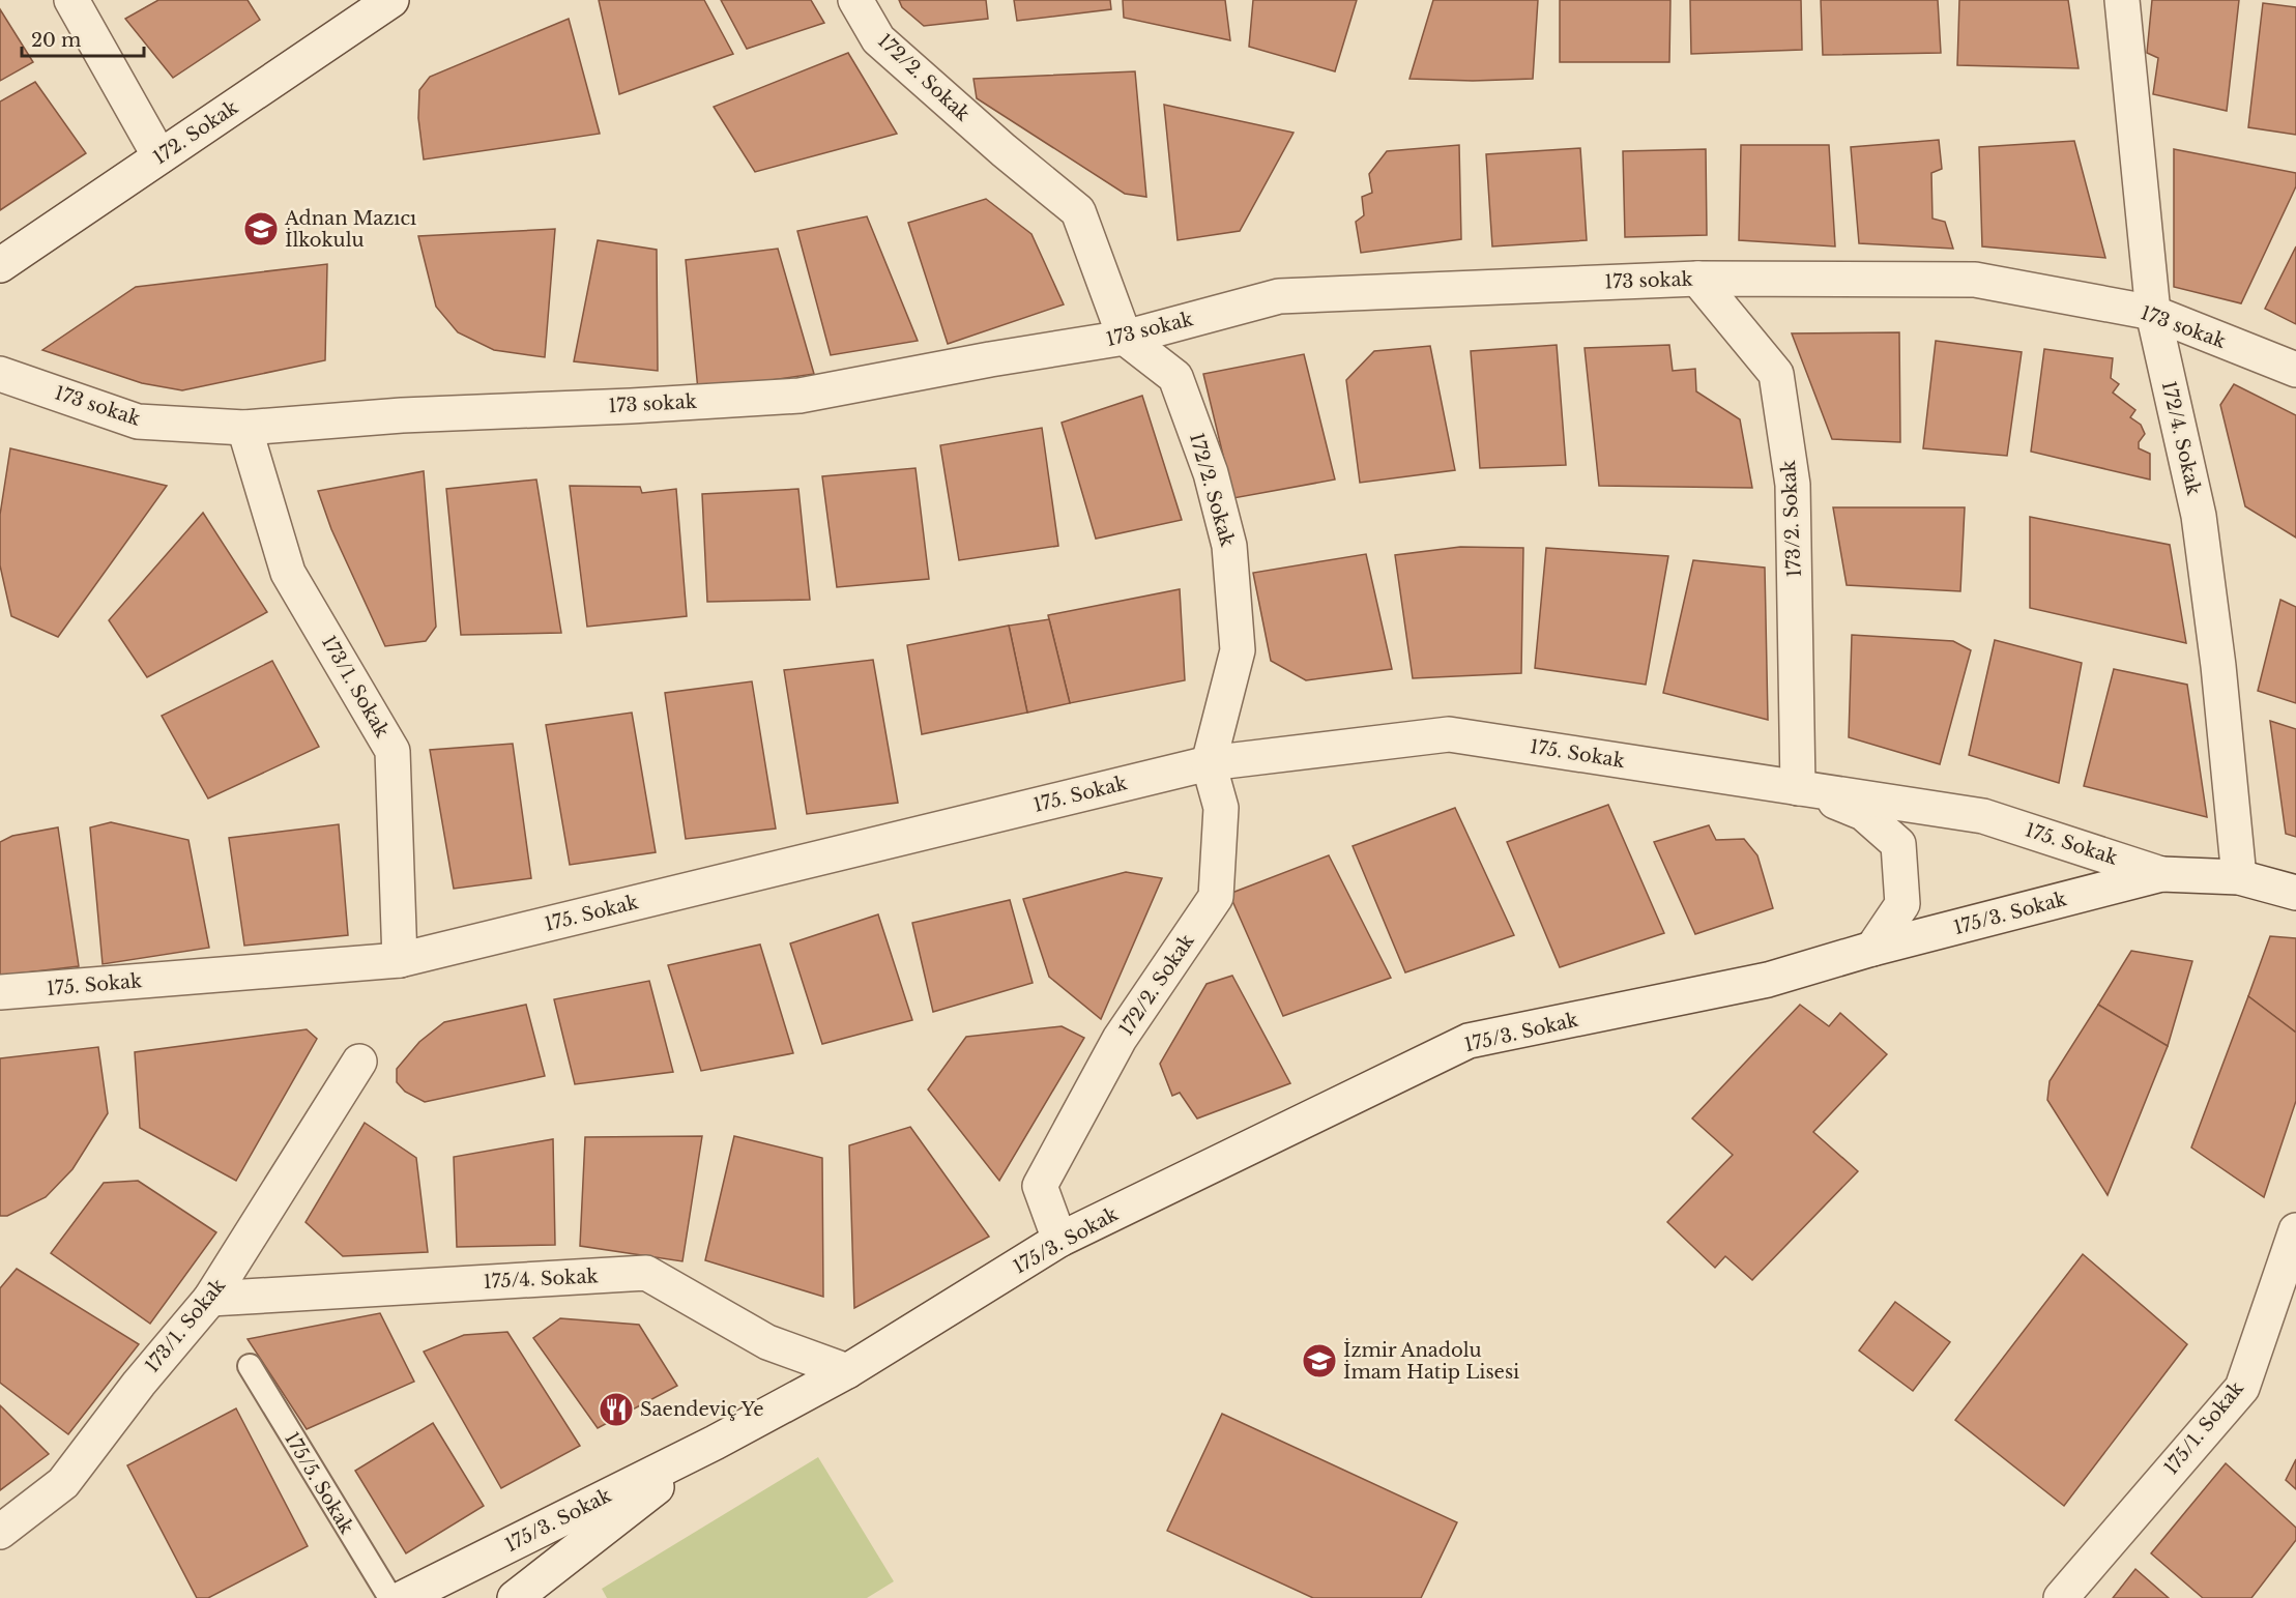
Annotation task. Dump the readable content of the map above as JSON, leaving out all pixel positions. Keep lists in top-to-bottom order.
{
  "streets": {
    "street": [
      "172/2. Sokak",
      "172. Sokak",
      "173 sokak",
      "172/4. Sokak",
      "173/2. Sokak",
      "173/1. Sokak",
      "175. Sokak",
      "175/3. Sokak",
      "175/4. Sokak",
      "175/1. Sokak"
    ],
    "lane": ["175/5. Sokak"]
  },
  "crossings": [
    ["172/2. Sokak", "173 sokak"],
    ["172/2. Sokak", "175. Sokak"],
    ["172/2. Sokak", "175/3. Sokak"],
    ["173 sokak", "172/4. Sokak"],
    ["173 sokak", "173/2. Sokak"],
    ["173 sokak", "173/1. Sokak"],
    ["172/4. Sokak", "175/3. Sokak"],
    ["173/2. Sokak", "175. Sokak"],
    ["173/1. Sokak", "175. Sokak"],
    ["173/1. Sokak", "175/4. Sokak"],
    ["175. Sokak", "175/3. Sokak"],
    ["175/3. Sokak", "175/4. Sokak"]
  ],
  "places": {
    "school or university": ["Adnan Mazıcı İlkokulu", "İzmir Anadolu İmam Hatip Lisesi"],
    "restaurant": ["Saendeviç Ye"]
  },
  "scale_bar": "20 m"
}
